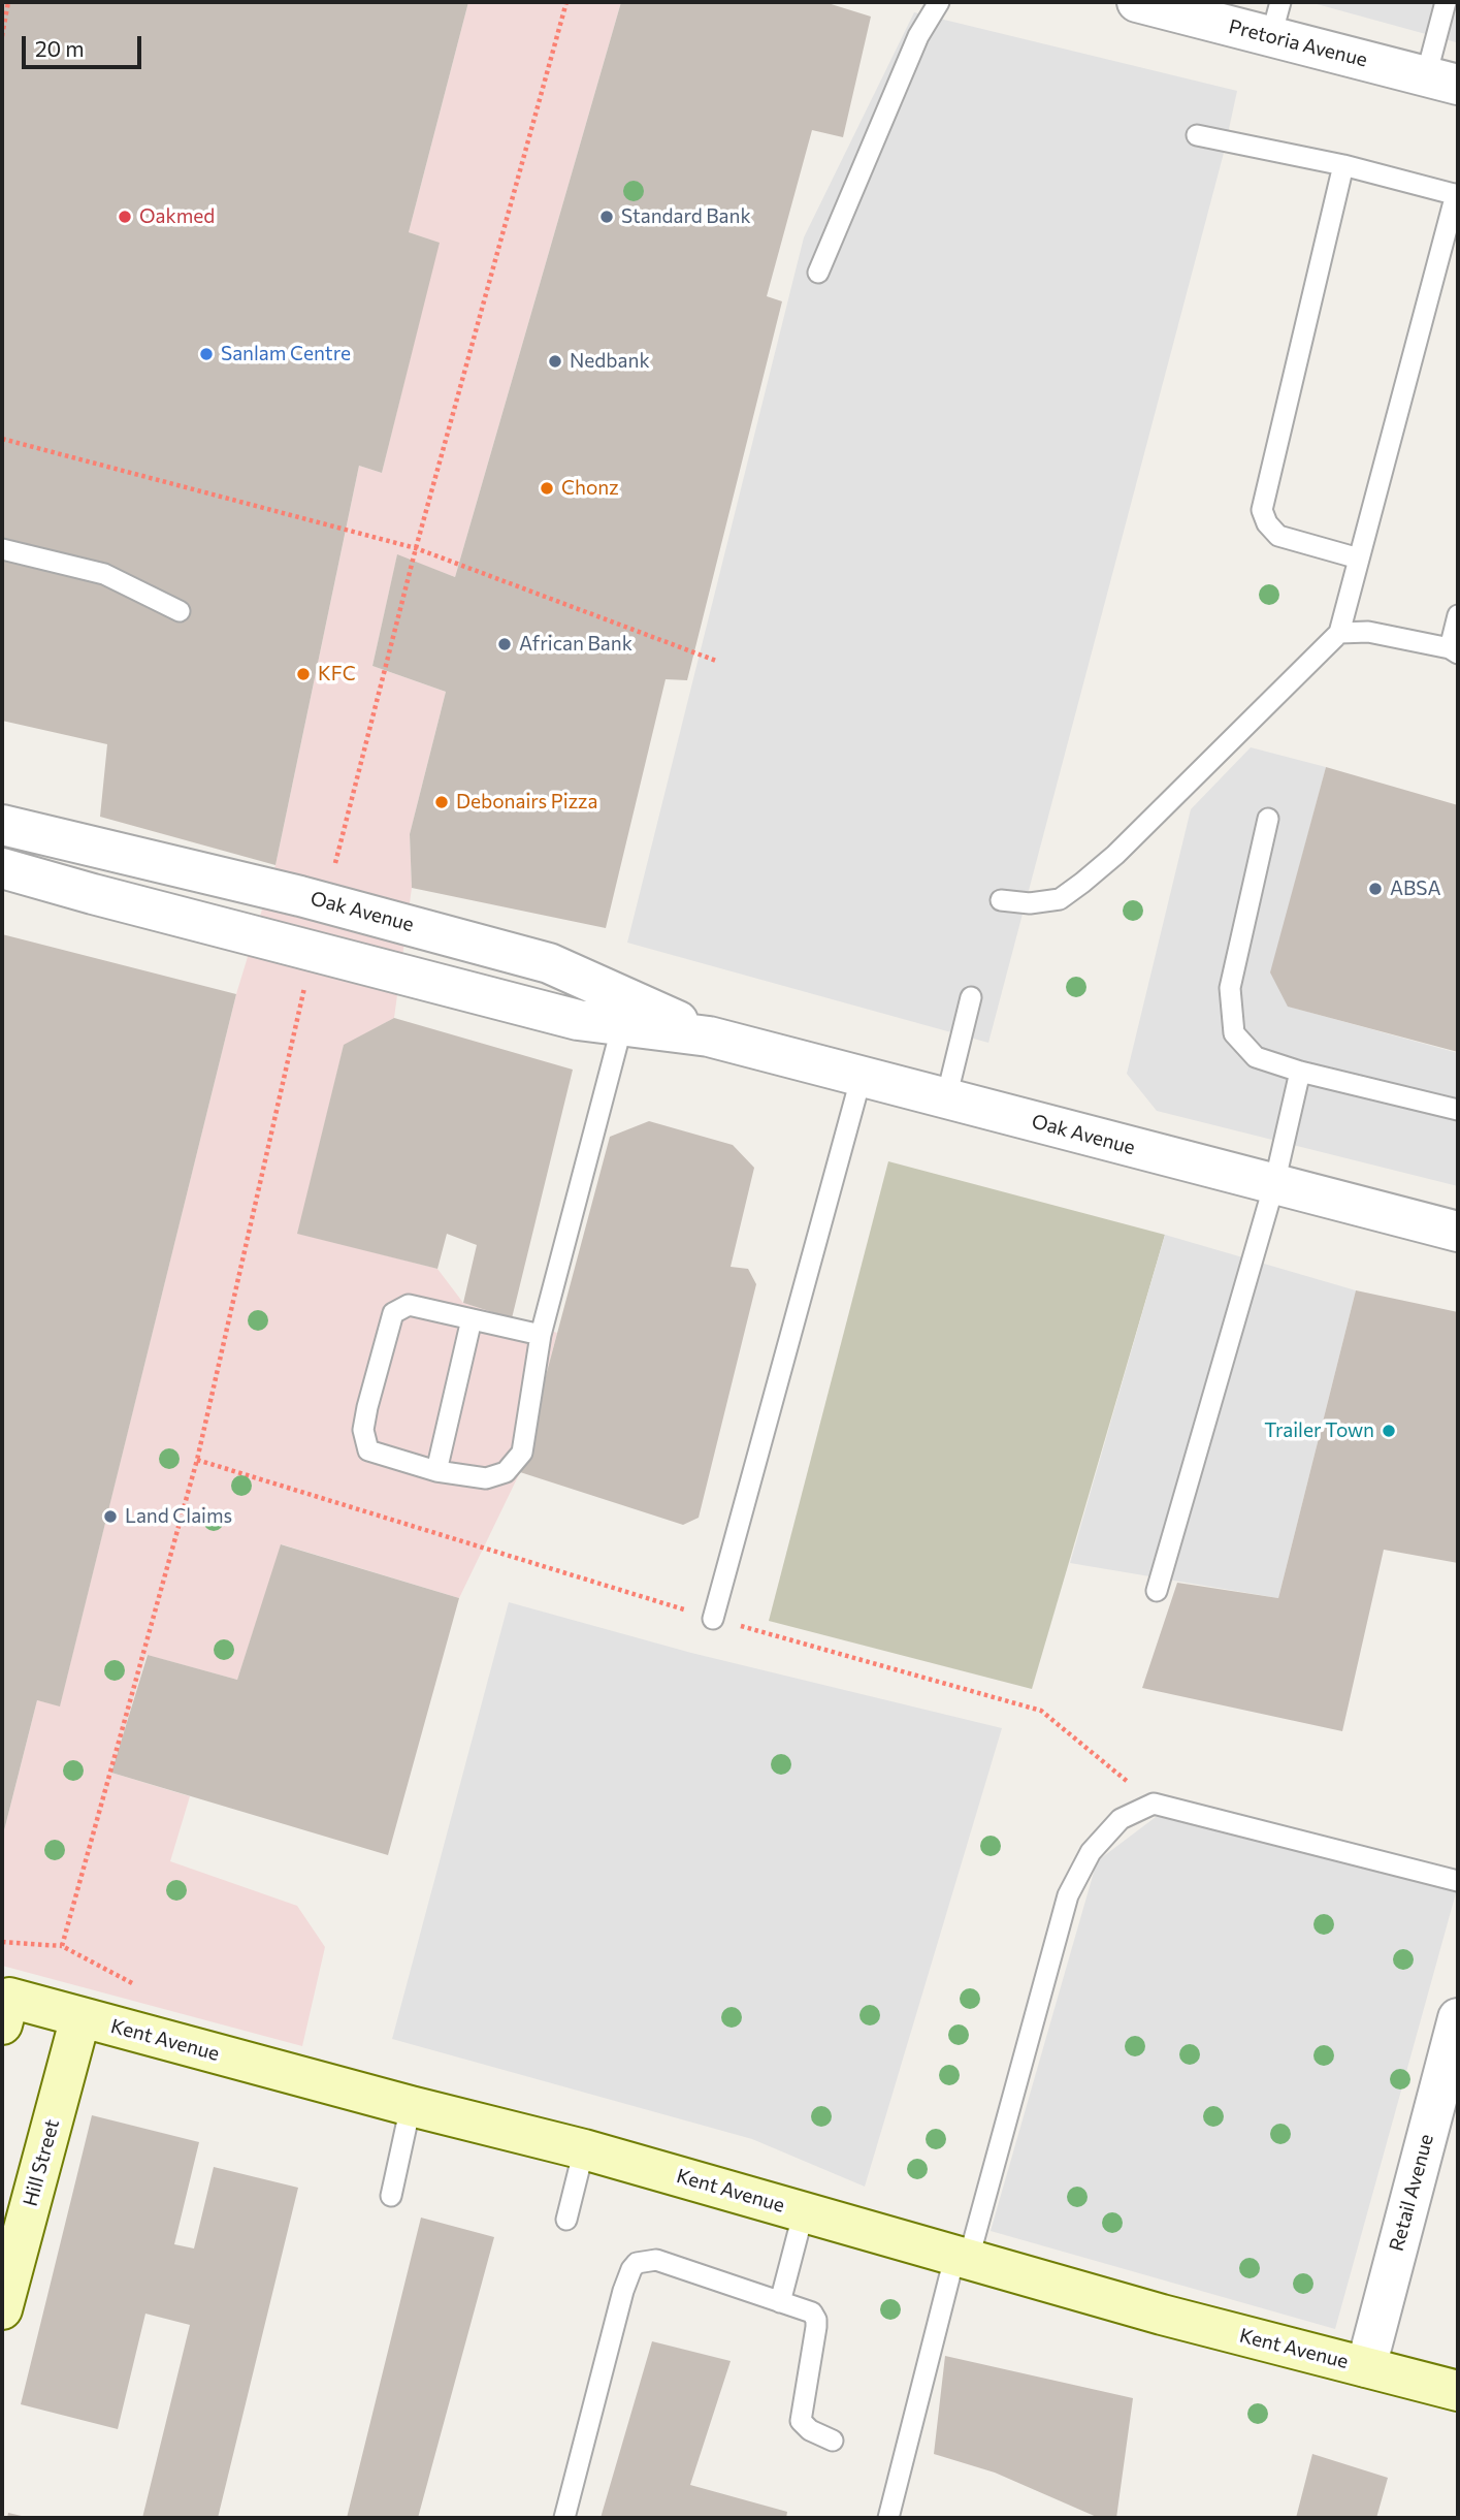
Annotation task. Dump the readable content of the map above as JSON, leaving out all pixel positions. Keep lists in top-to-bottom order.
{
  "streets": {
    "main road": ["Kent Avenue", "Hill Street"],
    "street": ["Pretoria Avenue", "Oak Avenue", "Retail Avenue"]
  },
  "crossings": [
    ["Kent Avenue", "Hill Street"],
    ["Kent Avenue", "Retail Avenue"]
  ],
  "places": [
    "Oakmed",
    "Standard Bank",
    "Sanlam Centre",
    "Nedbank",
    "Chonz",
    "African Bank",
    "KFC",
    "Debonairs Pizza",
    "ABSA",
    "Trailer Town",
    "Land Claims"
  ],
  "scale_bar": "20 m"
}
